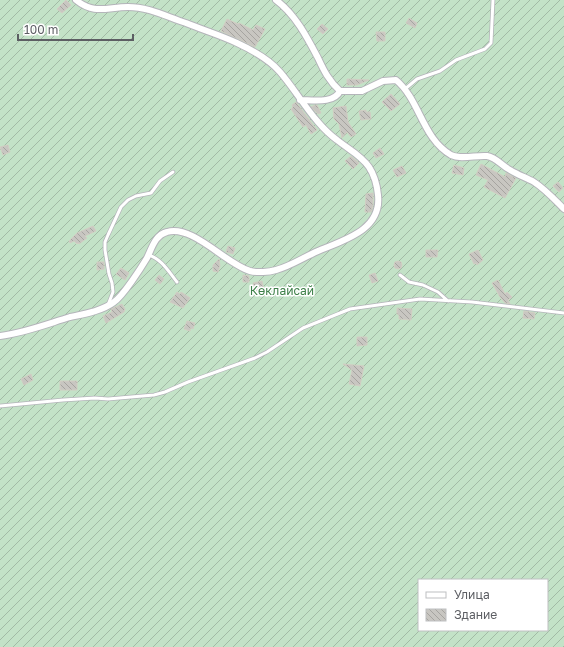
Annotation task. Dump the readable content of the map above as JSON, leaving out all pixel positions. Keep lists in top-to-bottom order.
{
  "parks": ["Көклайсай"],
  "legend": ["Улица", "Здание"],
  "scale_bar": "100 m"
}
